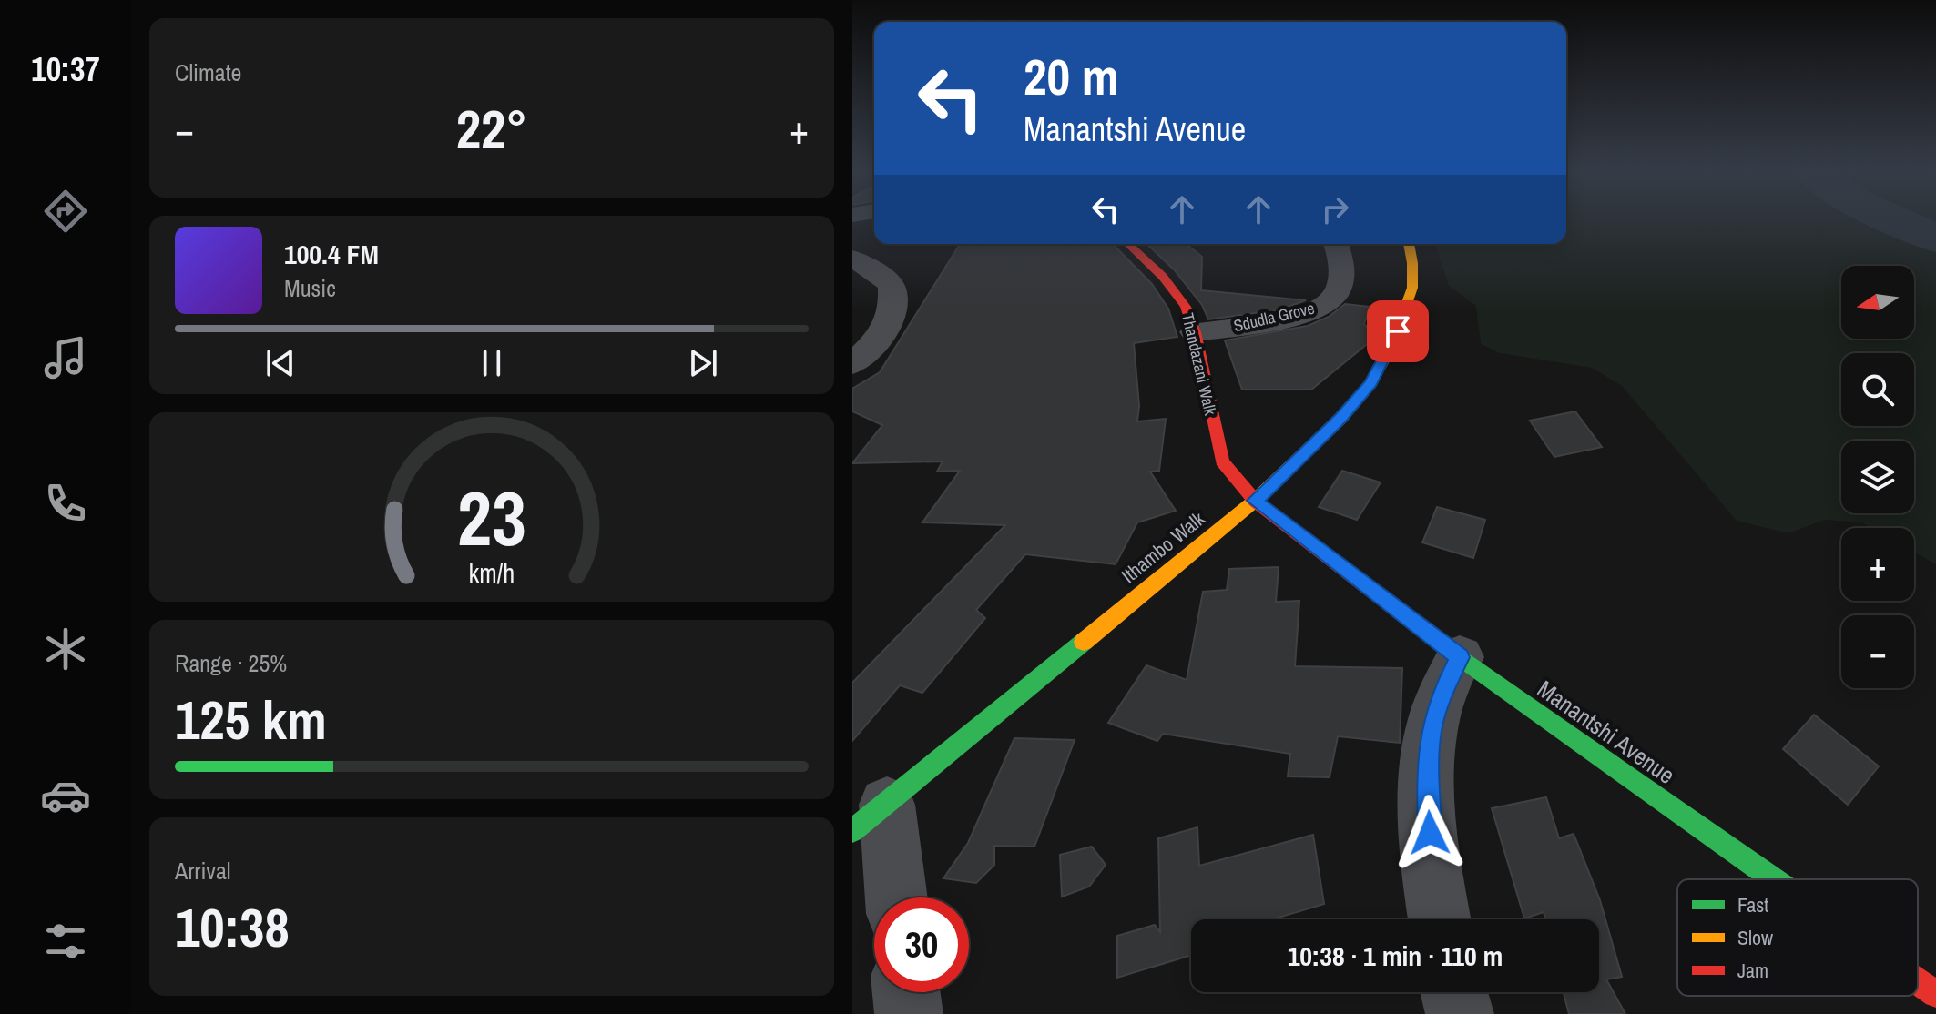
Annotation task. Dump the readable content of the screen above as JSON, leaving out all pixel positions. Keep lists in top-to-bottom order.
{
  "streets": {
    "street": [
      "Sdudla Grove",
      "Thandazani Walk",
      "Ithambo Walk",
      "Manantshi Avenue"
    ]
  },
  "crossings": [
    ["Sdudla Grove", "Thandazani Walk"],
    ["Thandazani Walk", "Ithambo Walk"],
    ["Thandazani Walk", "Manantshi Avenue"],
    ["Ithambo Walk", "Manantshi Avenue"]
  ],
  "legend": ["Fast", "Slow", "Jam"],
  "north": "left",
  "page": {
    "tabs": "10:37",
    "tile": [
      "Climate",
      ["Range · 25%", "125 km"],
      ["Arrival", "10:38"]
    ],
    "turn": ["20 m", "Manantshi Avenue"],
    "heat": ["−", "22°", "+"],
    "song": ["100.4 FM", "Music"],
    "map_buttons": ["+", "−"],
    "limit": "30",
    "trip": "10:38 · 1 min · 110 m",
    "gauge": ["23", "km/h"]
  }
}
